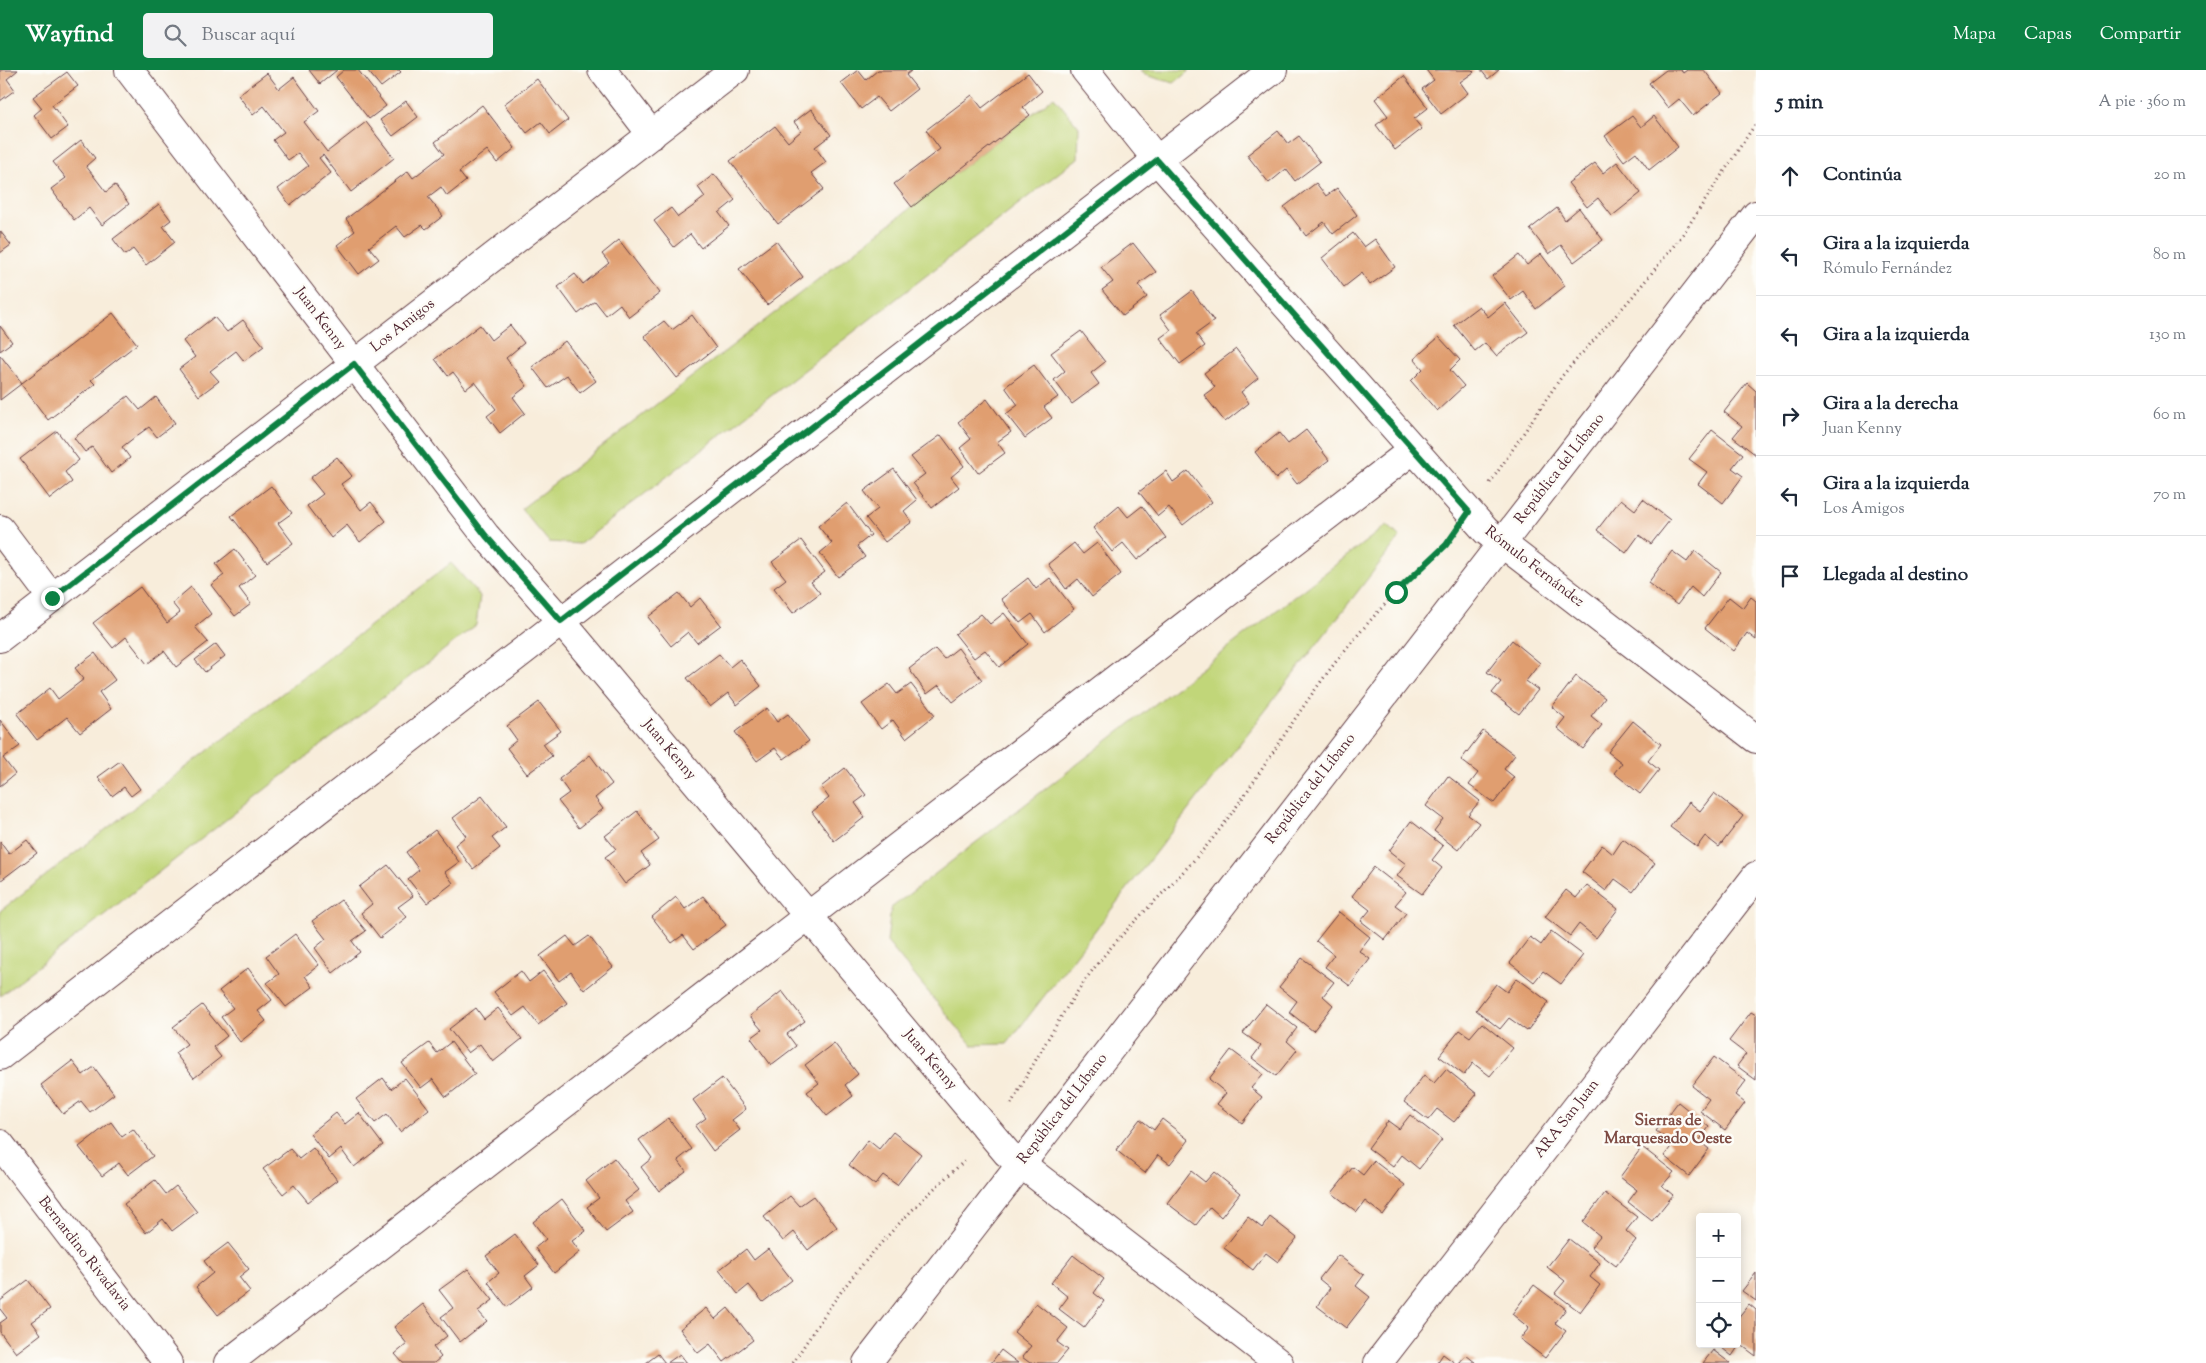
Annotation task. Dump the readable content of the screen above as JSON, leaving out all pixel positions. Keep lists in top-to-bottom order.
{
  "streets": {
    "street": [
      "Juan Kenny",
      "Los Amigos",
      "República del Líbano",
      "Rómulo Fernández",
      "ARA San Juan",
      "Bernardino Rivadavia"
    ]
  },
  "crossings": [
    ["Juan Kenny", "Los Amigos"],
    ["Juan Kenny", "República del Líbano"],
    ["República del Líbano", "Rómulo Fernández"]
  ],
  "districts": ["Sierras de Marquesado Oeste"],
  "page": {
    "header": "Wayfind",
    "search": "Buscar aquí",
    "nav": ["Mapa", "Capas", "Compartir"],
    "heading": ["5 min", "A pie · 360 m"],
    "list": [
      ["Continúa", "20 m"],
      ["Gira a la izquierda", "Rómulo Fernández", "80 m"],
      ["Gira a la izquierda", "130 m"],
      ["Gira a la derecha", "Juan Kenny", "60 m"],
      ["Gira a la izquierda", "Los Amigos", "70 m"],
      "Llegada al destino"
    ],
    "map_buttons": ["+", "−"]
  }
}
